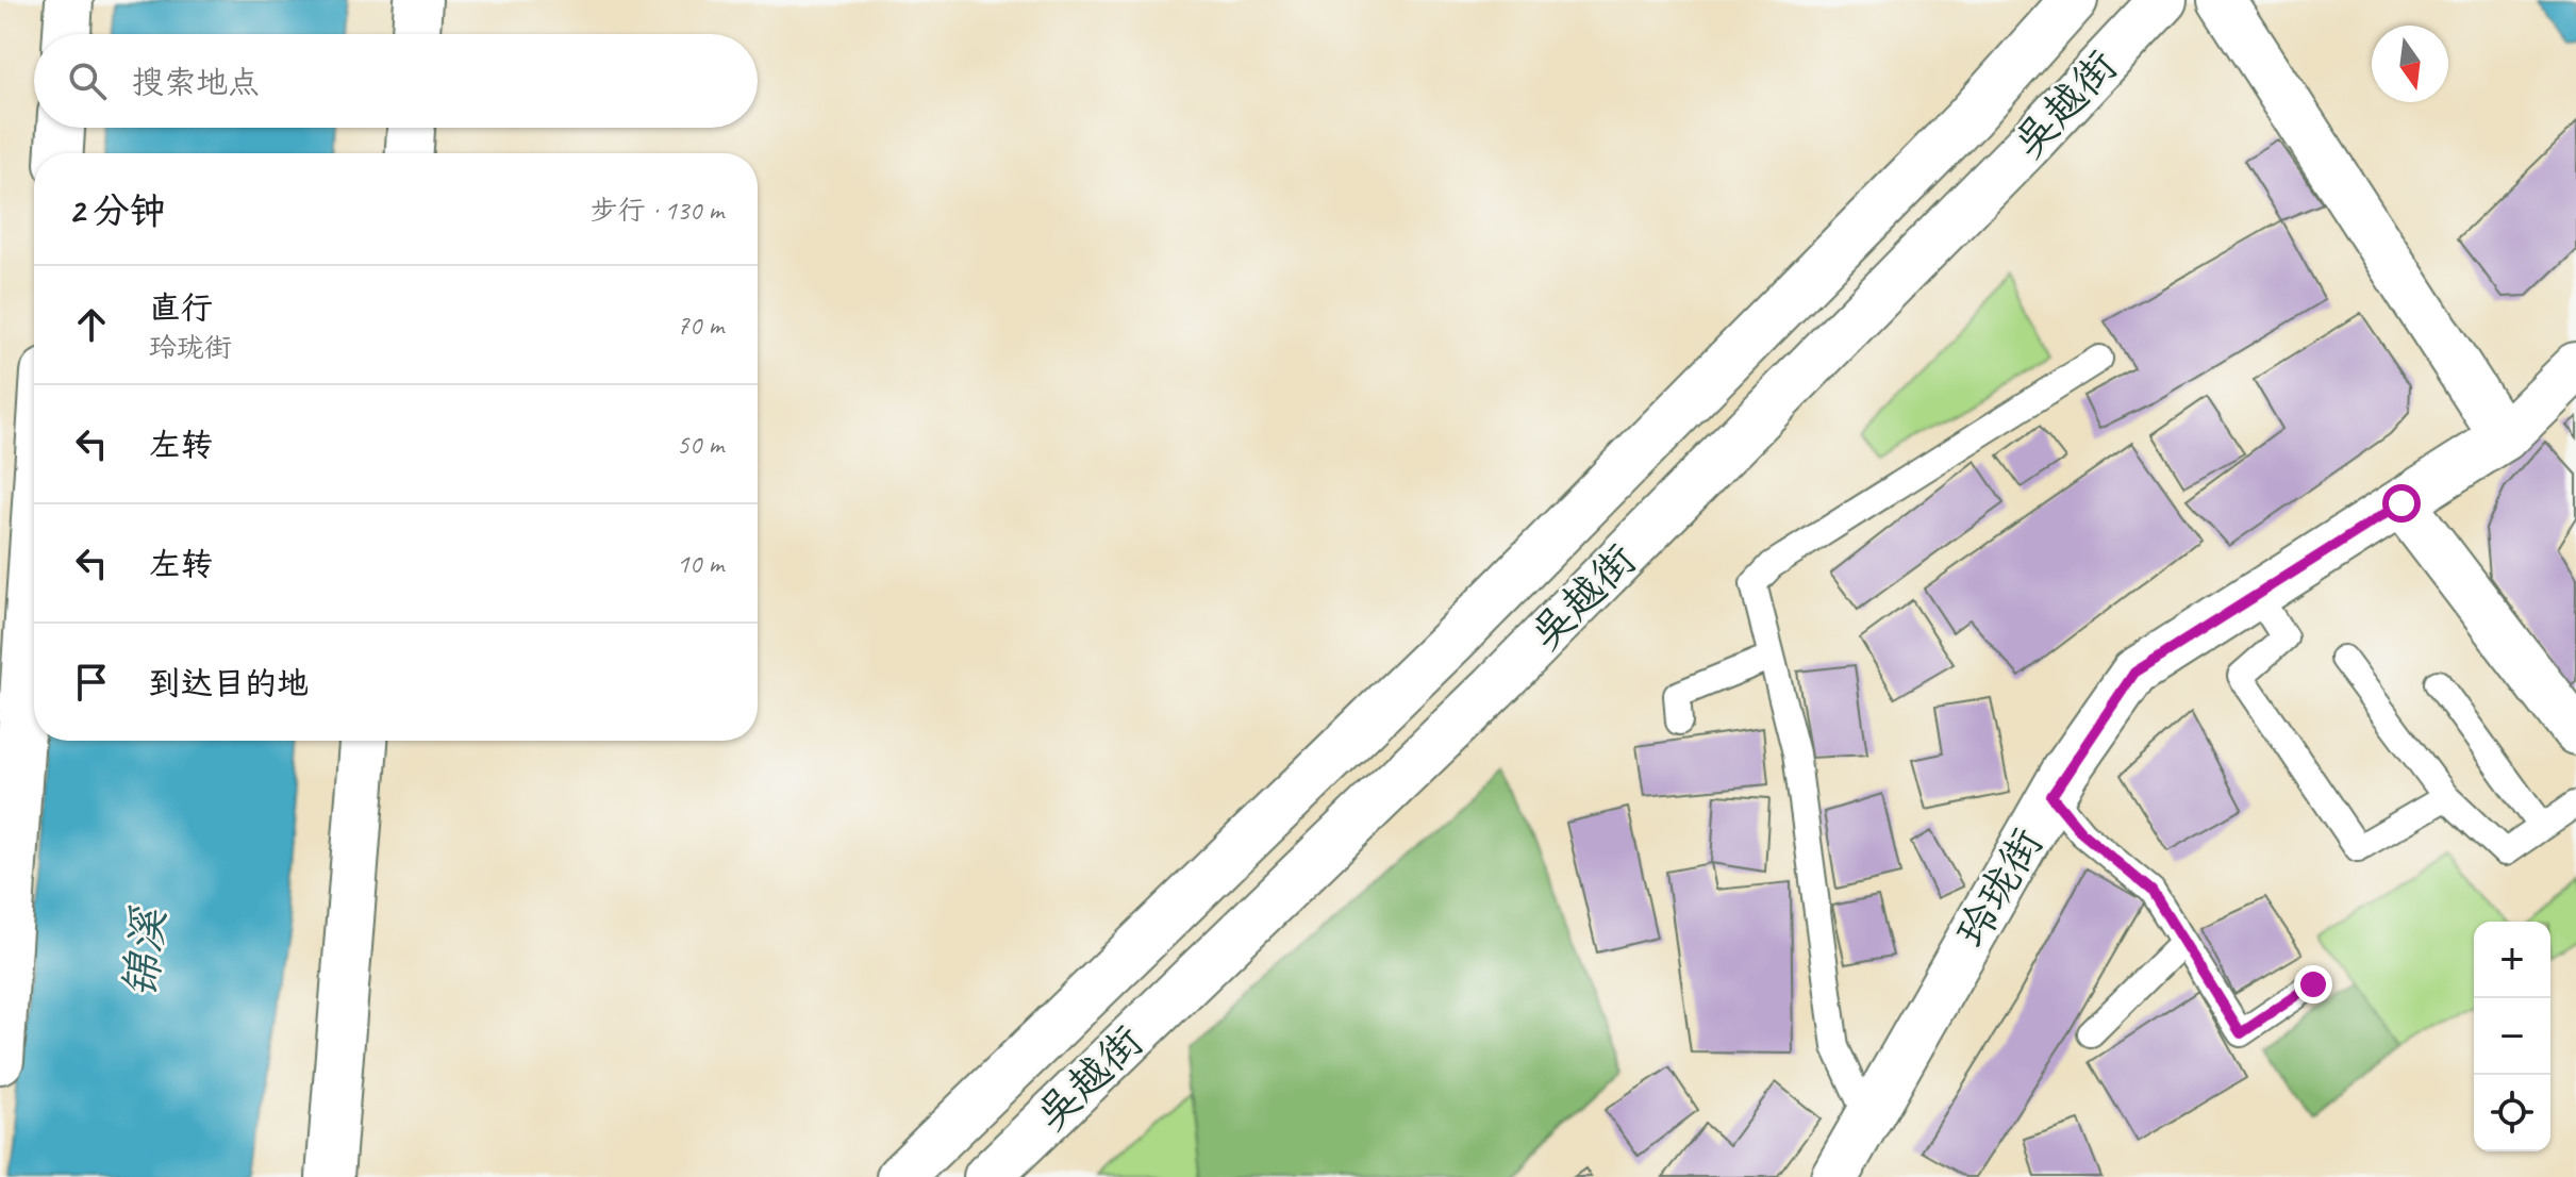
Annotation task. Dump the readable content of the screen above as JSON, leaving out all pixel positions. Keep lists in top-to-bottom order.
{
  "streets": {
    "main road": ["吴越街", "玲珑街"]
  },
  "water": ["锦溪"],
  "north": "bottom",
  "page": {
    "search": "搜索地点",
    "heading": ["2 分钟", "步行 · 130 m"],
    "list": [
      ["直行", "玲珑街", "70 m"],
      ["左转", "50 m"],
      ["左转", "10 m"],
      "到达目的地"
    ],
    "map_buttons": ["+", "−"]
  }
}
